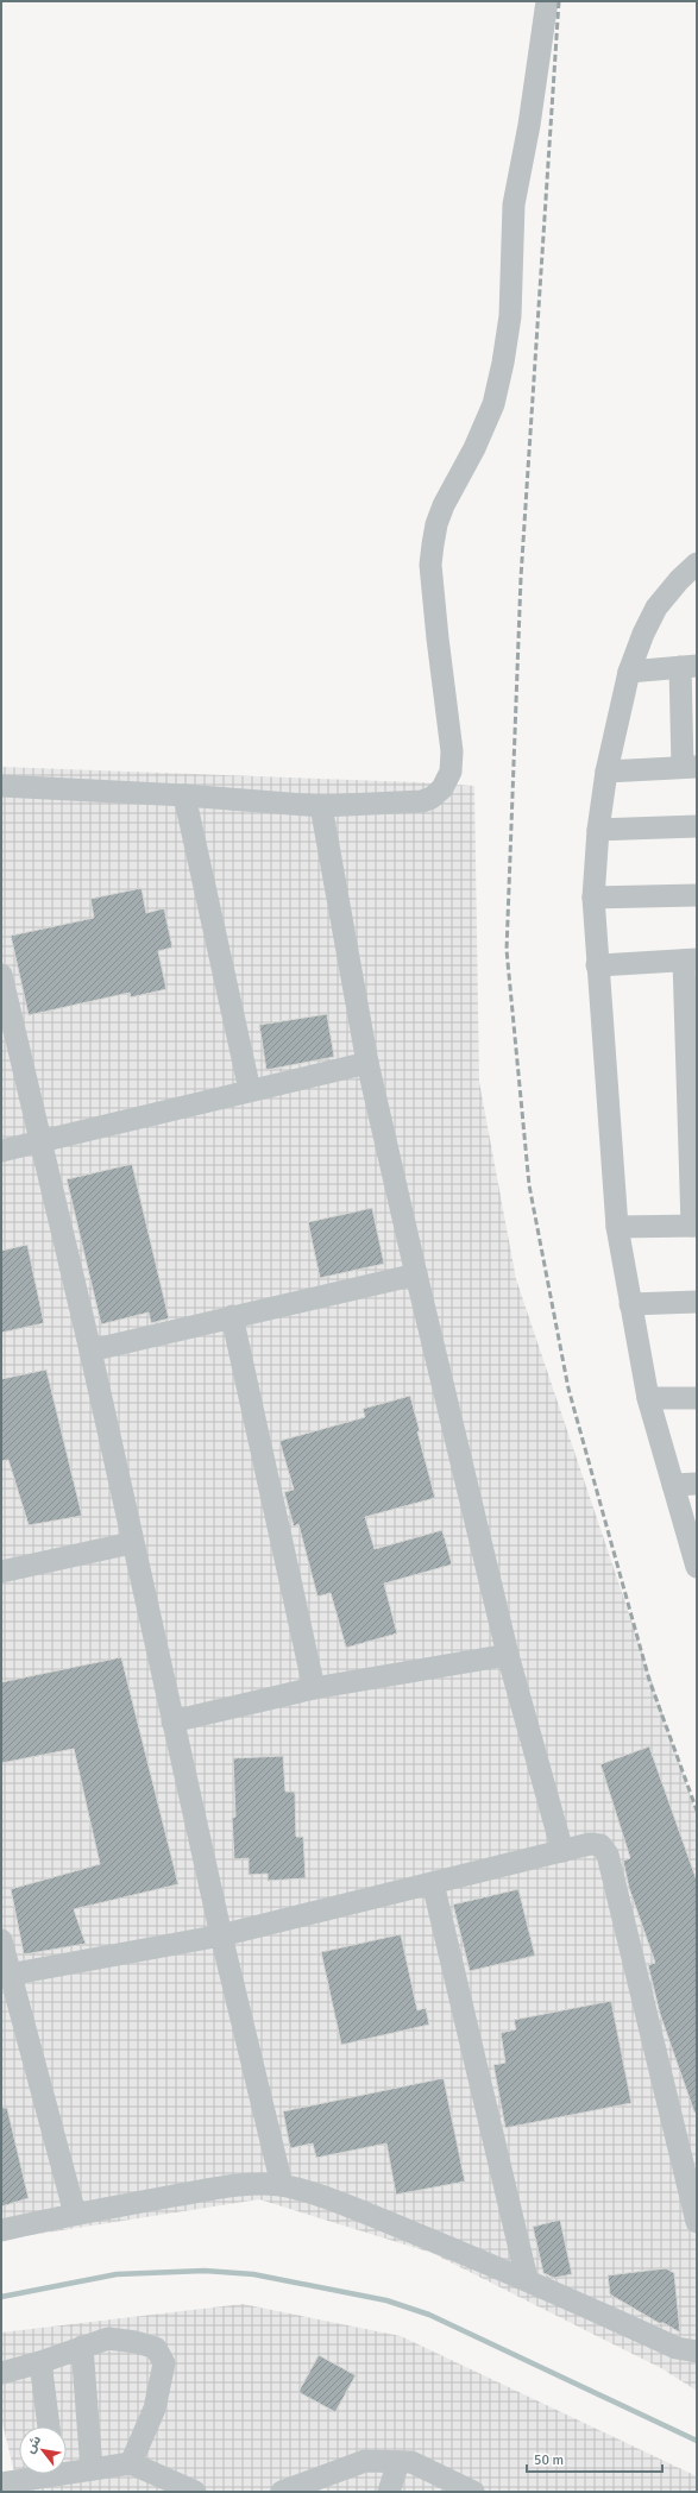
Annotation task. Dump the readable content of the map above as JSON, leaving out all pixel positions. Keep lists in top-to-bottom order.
{
  "scale_bar": "50 m",
  "north": "top left"
}
